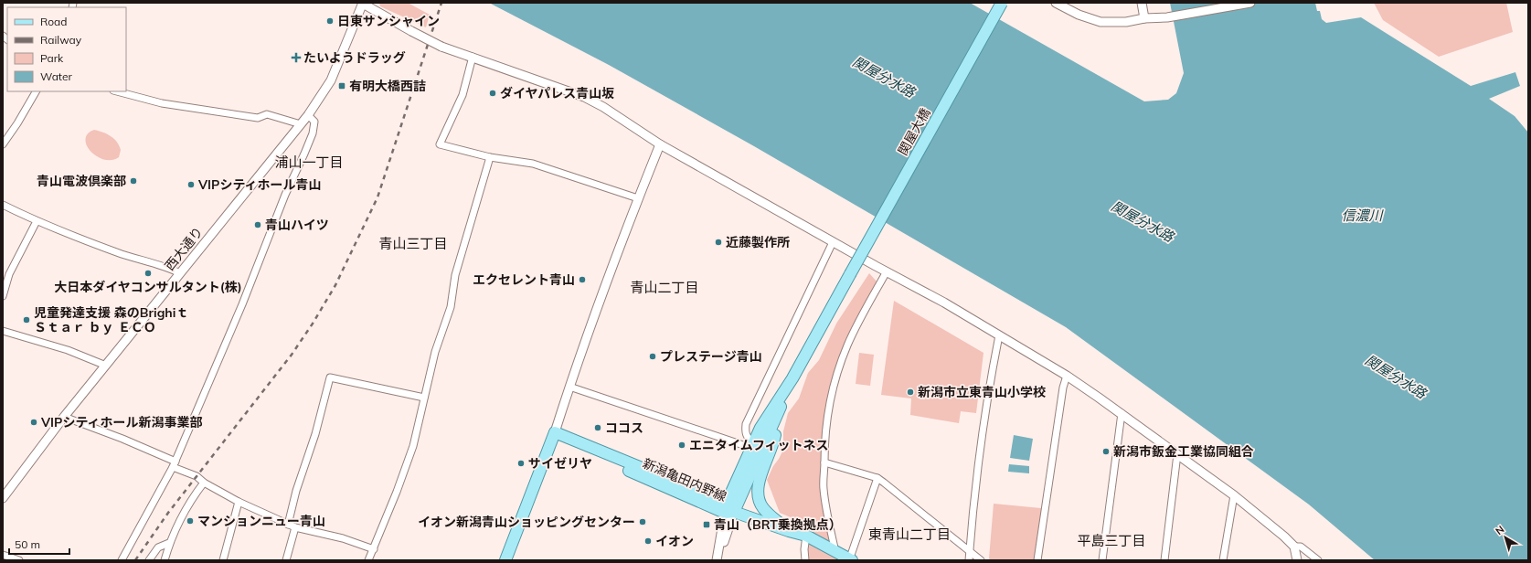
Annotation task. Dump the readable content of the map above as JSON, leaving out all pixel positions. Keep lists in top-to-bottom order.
{
  "streets": {
    "main road": ["関屋大橋", "新潟亀田内野線"],
    "street": ["西大通り"]
  },
  "crossings": [
    ["関屋大橋", "新潟亀田内野線"]
  ],
  "districts": [
    "浦山一丁目",
    "青山三丁目",
    "青山二丁目",
    "東青山二丁目",
    "平島三丁目"
  ],
  "water": ["関屋分水路", "信濃川"],
  "places": {
    "other": [
      "日東サンシャイン",
      "ダイヤパレス青山坂",
      "青山電波倶楽部",
      "VIPシティホール青山",
      "青山ハイツ",
      "近藤製作所",
      "大日本ダイヤコンサルタント(株)",
      "エクセレント青山",
      "児童発達支援 森のBrighiｔ Ｓｔａｒ ｂｙ ＥＣＯ",
      "プレステージ青山",
      "新潟市立東青山小学校",
      "VIPシティホール新潟事業部",
      "ココス",
      "エニタイムフィットネス",
      "新潟市鈑金工業協同組合",
      "サイゼリヤ",
      "マンションニュー青山",
      "イオン新潟青山ショッピングセンター",
      "イオン"
    ],
    "health": ["たいようドラッグ"],
    "transit": ["有明大橋西詰", "青山（BRT乗換拠点）"]
  },
  "legend": [
    "Road",
    "Railway",
    "Park",
    "Water"
  ],
  "scale_bar": "50 m",
  "north": "top left"
}
